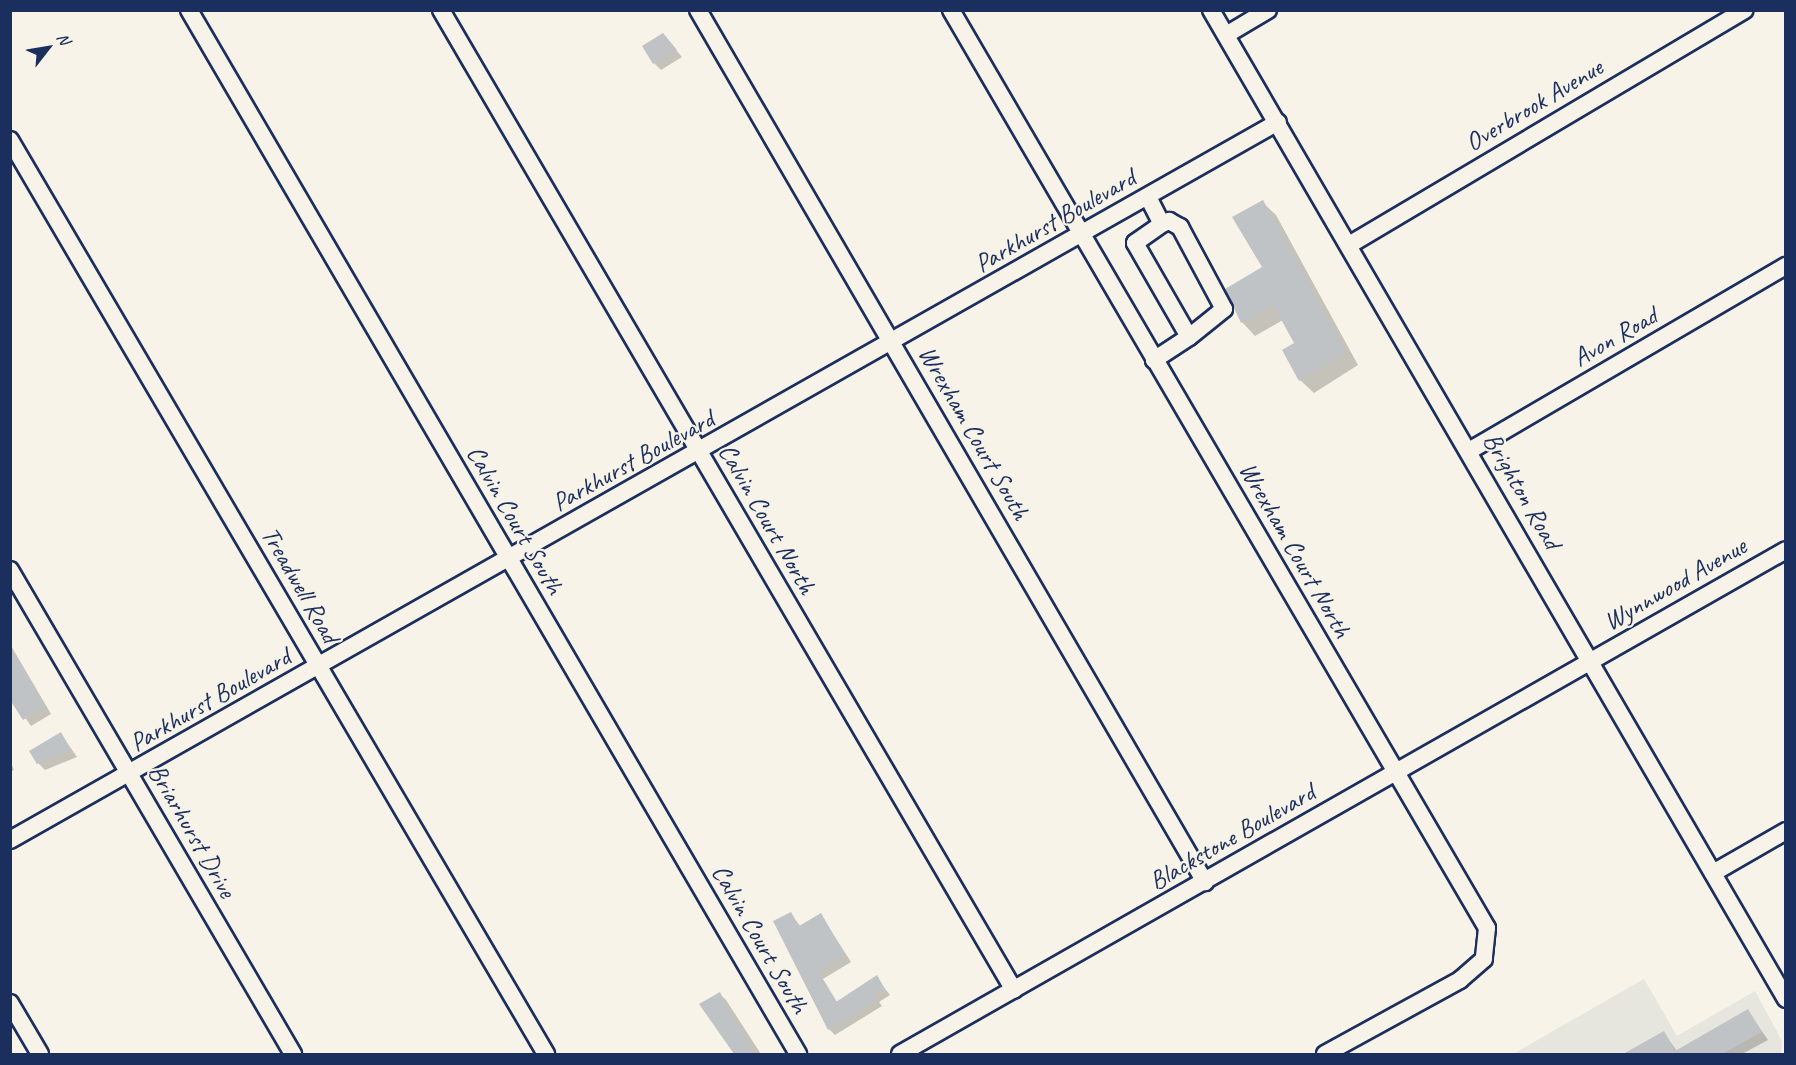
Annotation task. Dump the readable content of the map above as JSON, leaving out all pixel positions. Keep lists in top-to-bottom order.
{
  "streets": {
    "street": [
      "Overbrook Avenue",
      "Parkhurst Boulevard",
      "Avon Road",
      "Wrexham Court South",
      "Brighton Road",
      "Calvin Court North",
      "Calvin Court South",
      "Wrexham Court North",
      "Wynnwood Avenue",
      "Treadwell Road",
      "Briarhurst Drive",
      "Blackstone Boulevard"
    ]
  },
  "crossings": [
    ["Overbrook Avenue", "Brighton Road"],
    ["Parkhurst Boulevard", "Wrexham Court South"],
    ["Parkhurst Boulevard", "Brighton Road"],
    ["Parkhurst Boulevard", "Calvin Court North"],
    ["Parkhurst Boulevard", "Calvin Court South"],
    ["Parkhurst Boulevard", "Wrexham Court North"],
    ["Parkhurst Boulevard", "Treadwell Road"],
    ["Parkhurst Boulevard", "Briarhurst Drive"],
    ["Avon Road", "Brighton Road"],
    ["Wrexham Court South", "Blackstone Boulevard"],
    ["Brighton Road", "Wynnwood Avenue"],
    ["Brighton Road", "Blackstone Boulevard"],
    ["Calvin Court North", "Blackstone Boulevard"],
    ["Wrexham Court North", "Blackstone Boulevard"],
    ["Wynnwood Avenue", "Blackstone Boulevard"]
  ],
  "north": "top right"
}
